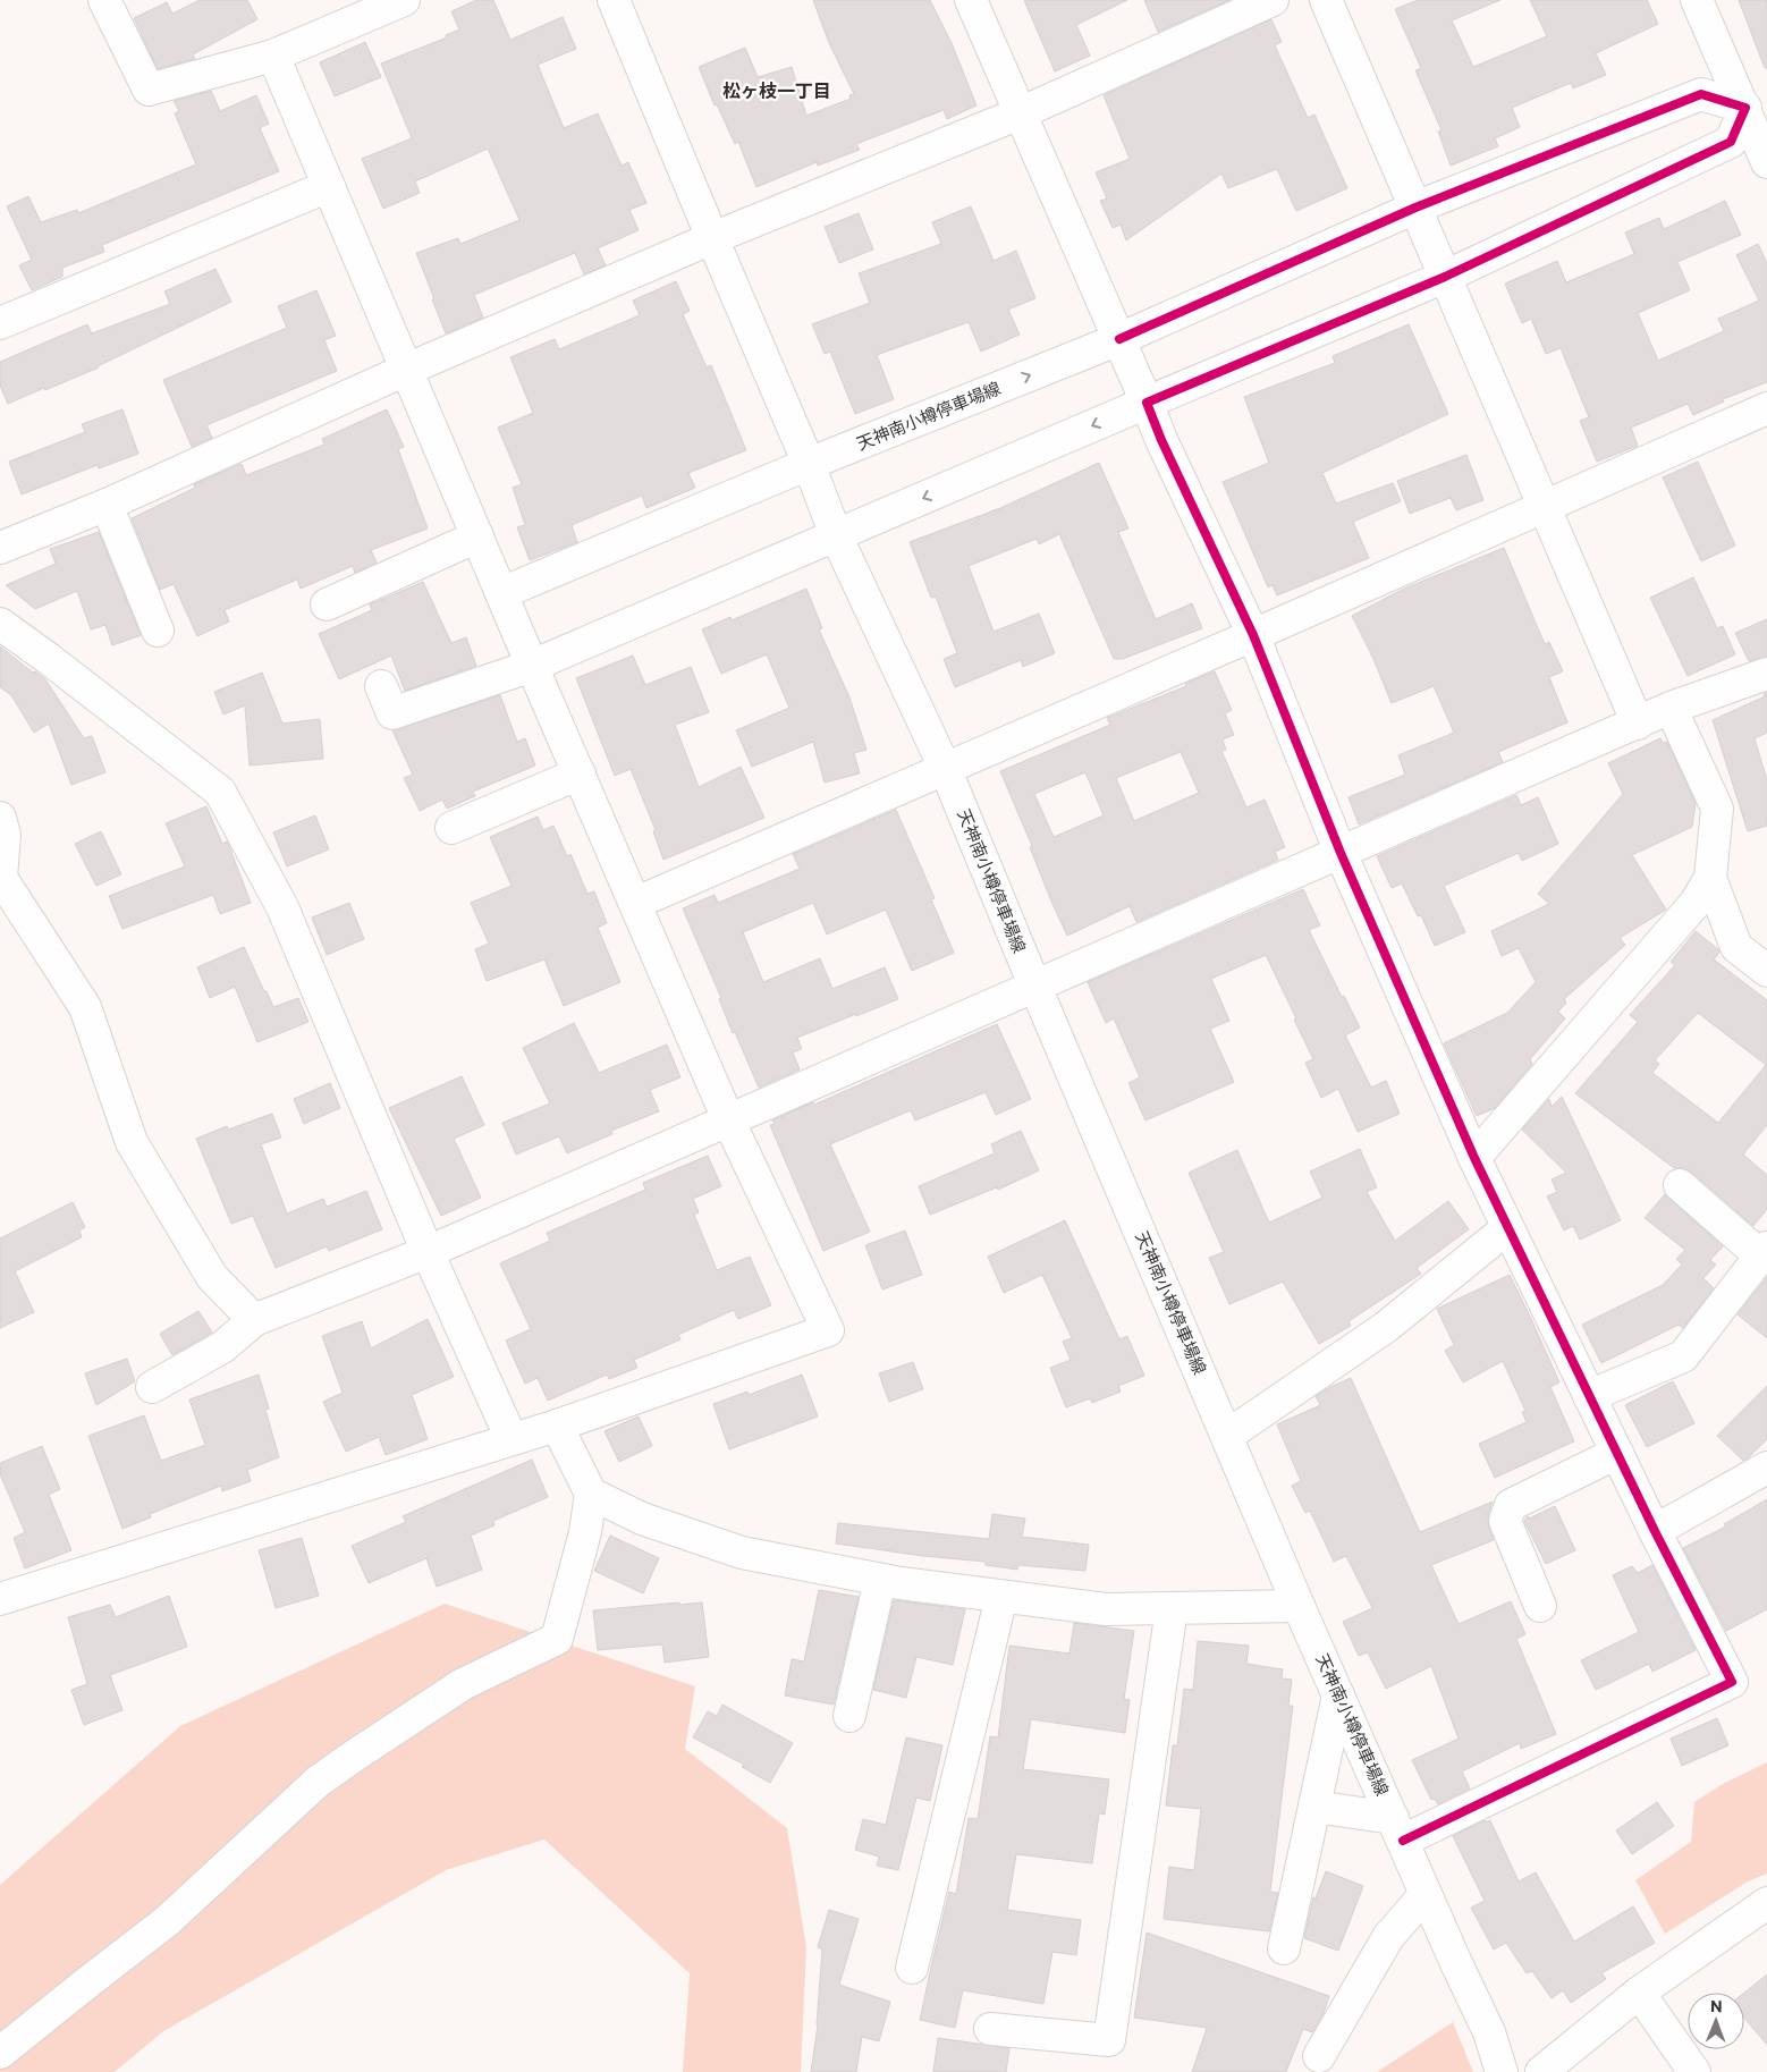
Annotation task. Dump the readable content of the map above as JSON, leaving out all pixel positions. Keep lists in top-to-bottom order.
{
  "streets": {
    "street": ["天神南小樽停車場線"]
  },
  "districts": ["松ヶ枝一丁目"],
  "north": "top"
}
